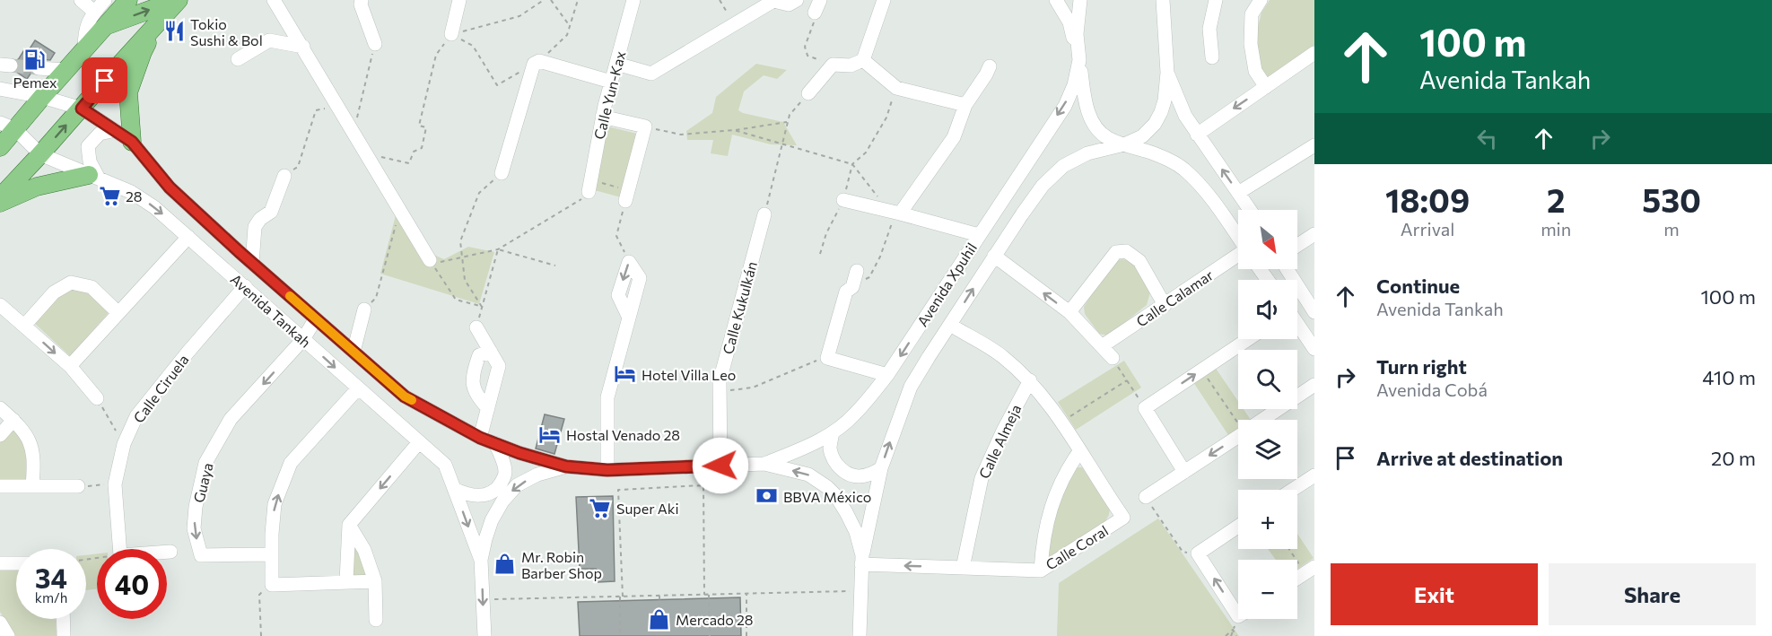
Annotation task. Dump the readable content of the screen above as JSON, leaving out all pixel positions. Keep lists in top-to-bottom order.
{
  "streets": {
    "street": [
      "Calle Yun-Kax",
      "Avenida Xpuhil",
      "Calle Calamar",
      "Calle Kukulkán",
      "Avenida Tankah",
      "Calle Ciruela",
      "Calle Almeja",
      "Guaya",
      "Calle Coral"
    ]
  },
  "crossings": [
    ["Avenida Xpuhil", "Calle Coral"],
    ["Avenida Tankah", "Calle Ciruela"],
    ["Avenida Tankah", "Guaya"],
    ["Calle Almeja", "Calle Coral"]
  ],
  "places": {
    "restaurant": ["Tokio Sushi & Bol"],
    "fuel station": ["Pemex"],
    "supermarket": ["28", "Super Aki"],
    "hotel": ["Hotel Villa Leo", "Hostal Venado 28"],
    "bank": ["BBVA México"],
    "shop": ["Mr. Robin Barber Shop", "Mercado 28"]
  },
  "north": "bottom right",
  "page": {
    "turn": ["100 m", "Avenida Tankah"],
    "eta": [
      "18:09",
      "Arrival",
      "2",
      "min",
      "530",
      "m"
    ],
    "map_buttons": ["+", "−"],
    "list": [
      {
        "name": "Continue",
        "note": "Avenida Tankah",
        "value": "100 m"
      },
      {
        "name": "Turn right",
        "note": "Avenida Cobá",
        "value": "410 m"
      },
      {
        "name": "Arrive at destination",
        "value": "20 m"
      }
    ],
    "speed": "34 km/h",
    "limit": "40",
    "buttons": ["Exit", "Share"]
  }
}
